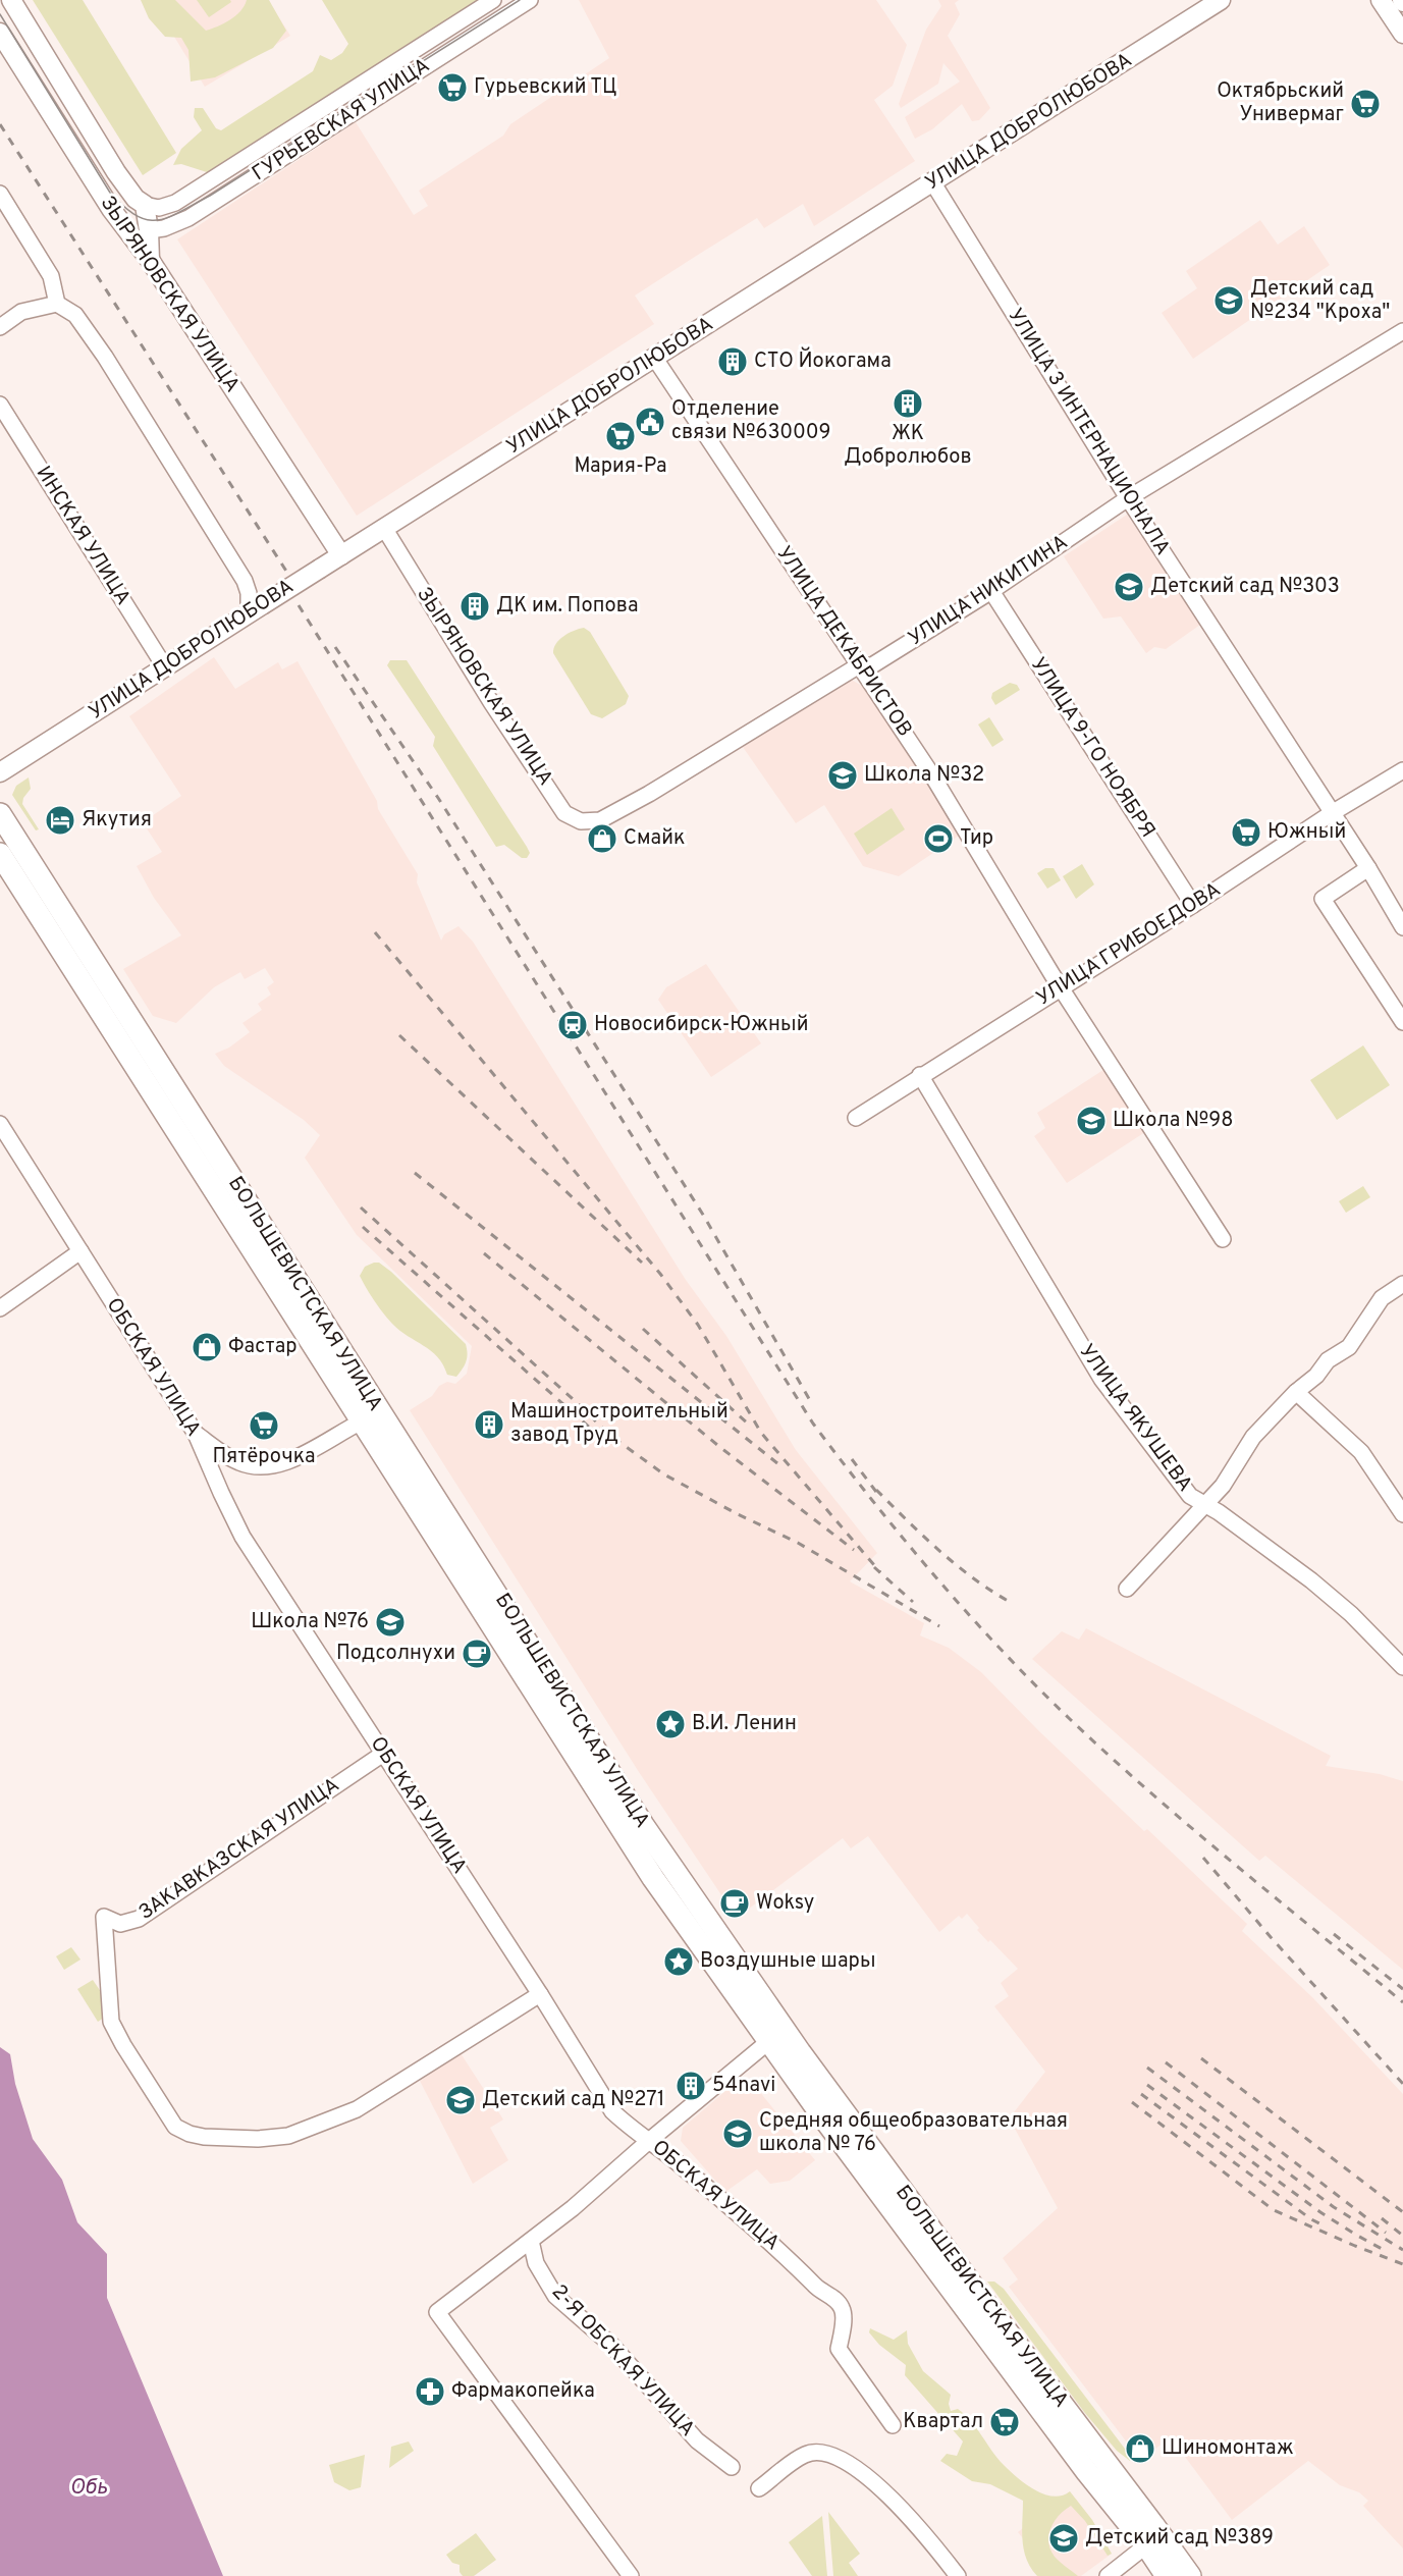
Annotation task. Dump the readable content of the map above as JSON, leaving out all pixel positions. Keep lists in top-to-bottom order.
{
  "streets": {
    "highway": ["БОЛЬШЕВИСТСКАЯ УЛИЦА"],
    "main road": ["УЛИЦА ДОБРОЛЮБОВА", "ЗЫРЯНОВСКАЯ УЛИЦА"],
    "street": [
      "ГУРЬЕВСКАЯ УЛИЦА",
      "УЛИЦА 3 ИНТЕРНАЦИОНАЛА",
      "ИНСКАЯ УЛИЦА",
      "УЛИЦА НИКИТИНА",
      "УЛИЦА ДЕКАБРИСТОВ",
      "УЛИЦА 9-ГО НОЯБРЯ",
      "УЛИЦА ГРИБОЕДОВА",
      "ОБСКАЯ УЛИЦА",
      "УЛИЦА ЯКУШЕВА",
      "ЗАКАВКАЗСКАЯ УЛИЦА",
      "2-Я ОБСКАЯ УЛИЦА"
    ]
  },
  "crossings": [
    ["ГУРЬЕВСКАЯ УЛИЦА", "ЗЫРЯНОВСКАЯ УЛИЦА"],
    ["УЛИЦА ДОБРОЛЮБОВА", "ЗЫРЯНОВСКАЯ УЛИЦА"],
    ["УЛИЦА ДОБРОЛЮБОВА", "УЛИЦА 3 ИНТЕРНАЦИОНАЛА"],
    ["УЛИЦА ДОБРОЛЮБОВА", "ИНСКАЯ УЛИЦА"],
    ["УЛИЦА ДОБРОЛЮБОВА", "УЛИЦА ДЕКАБРИСТОВ"],
    ["ЗЫРЯНОВСКАЯ УЛИЦА", "УЛИЦА НИКИТИНА"],
    ["УЛИЦА 3 ИНТЕРНАЦИОНАЛА", "УЛИЦА НИКИТИНА"],
    ["УЛИЦА 3 ИНТЕРНАЦИОНАЛА", "УЛИЦА ГРИБОЕДОВА"],
    ["УЛИЦА НИКИТИНА", "УЛИЦА ДЕКАБРИСТОВ"],
    ["УЛИЦА НИКИТИНА", "УЛИЦА 9-ГО НОЯБРЯ"],
    ["УЛИЦА ДЕКАБРИСТОВ", "УЛИЦА ГРИБОЕДОВА"],
    ["УЛИЦА 9-ГО НОЯБРЯ", "УЛИЦА ГРИБОЕДОВА"],
    ["УЛИЦА ГРИБОЕДОВА", "УЛИЦА ЯКУШЕВА"],
    ["ОБСКАЯ УЛИЦА", "ЗАКАВКАЗСКАЯ УЛИЦА"]
  ],
  "water": ["Обь"],
  "places": {
    "supermarket": [
      "Гурьевский ТЦ",
      "Октябрьский Универмаг",
      "Мария-Ра",
      "Южный",
      "Пятёрочка",
      "Квартал"
    ],
    "school or university": [
      "Детский сад №234 \"Кроха\"",
      "Детский сад №303",
      "Школа №32",
      "Школа №98",
      "Школа №76",
      "Детский сад №271",
      "Средняя общеобразовательная школа № 76",
      "Детский сад №389"
    ],
    "building": [
      "СТО Йокогама",
      "ЖК Добролюбов",
      "ДК им. Попова",
      "Машиностроительный завод Труд",
      "54navi"
    ],
    "public building": ["Отделение связи №630009"],
    "hotel": ["Якутия"],
    "shop": ["Смайк", "Фастар", "Шиномонтаж"],
    "sports": ["Тир"],
    "station": ["Новосибирск-Южный"],
    "cafe": ["Подсолнухи", "Woksy"],
    "place": ["В.И. Ленин", "Воздушные шары"],
    "pharmacy": ["Фармакопейка"]
  }
}
